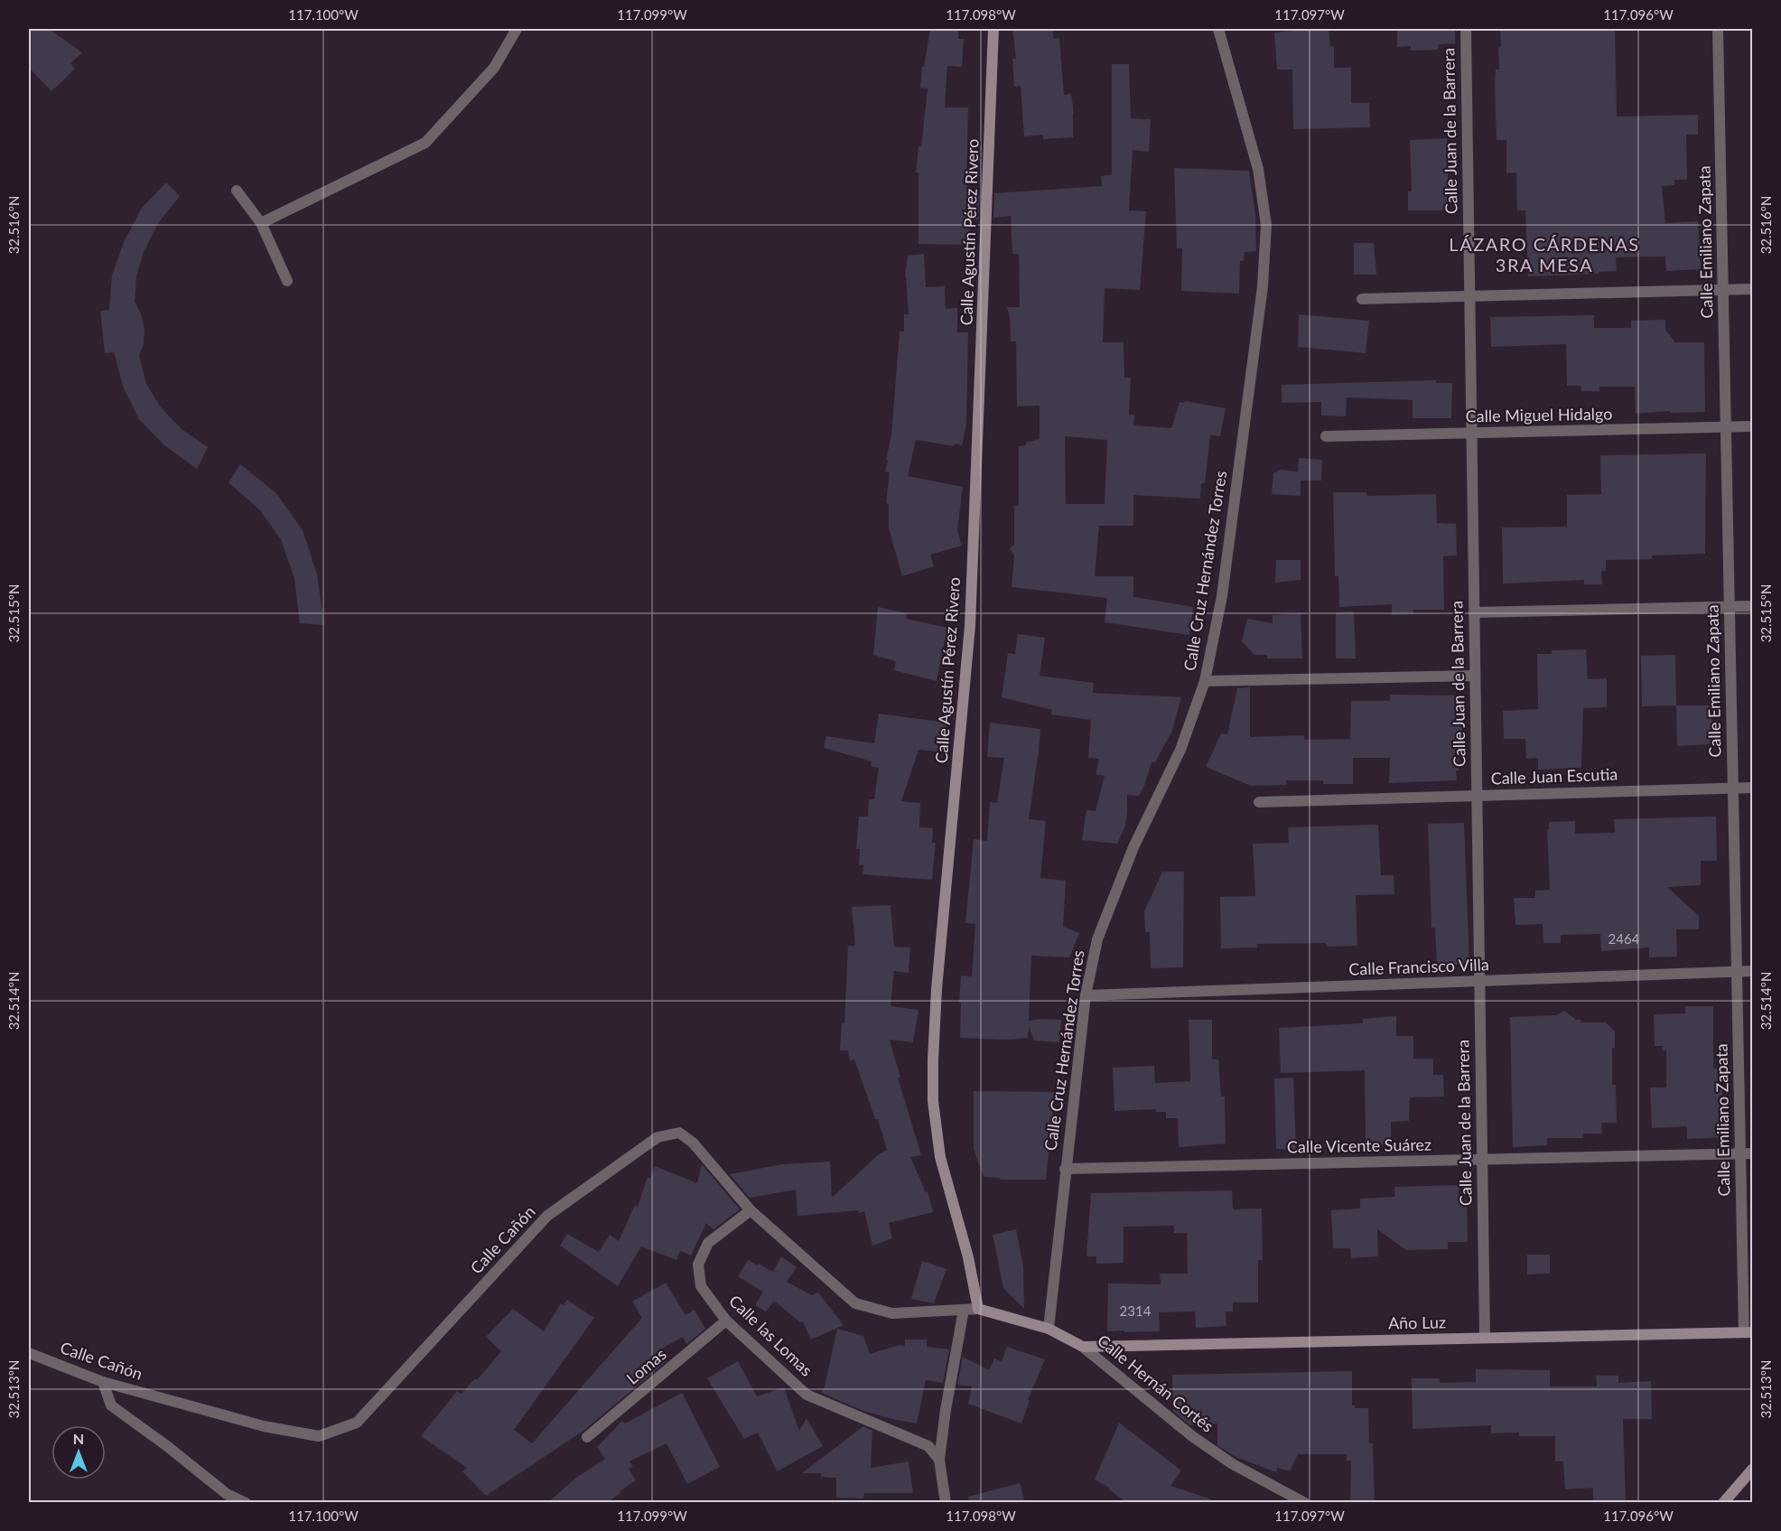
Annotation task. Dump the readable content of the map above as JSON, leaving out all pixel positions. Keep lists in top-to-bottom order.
{
  "streets": {
    "main road": ["Calle Agustín Pérez Rivero", "Año Luz", "Calle Hernán Cortés"],
    "street": [
      "Calle Juan de la Barrera",
      "Calle Emiliano Zapata",
      "Calle Miguel Hidalgo",
      "Calle Cruz Hernández Torres",
      "Calle Juan Escutia",
      "Calle Francisco Villa",
      "Calle Vicente Suárez",
      "Calle Cañón",
      "Calle las Lomas",
      "Lomas"
    ]
  },
  "crossings": [
    ["Calle Juan de la Barrera", "Calle Miguel Hidalgo"],
    ["Calle Juan de la Barrera", "Calle Juan Escutia"],
    ["Calle Juan de la Barrera", "Calle Francisco Villa"],
    ["Calle Juan de la Barrera", "Calle Vicente Suárez"],
    ["Calle Juan de la Barrera", "Año Luz"],
    ["Calle Agustín Pérez Rivero", "Calle Cañón"],
    ["Calle Agustín Pérez Rivero", "Calle Hernán Cortés"],
    ["Calle Emiliano Zapata", "Calle Miguel Hidalgo"],
    ["Calle Emiliano Zapata", "Calle Juan Escutia"],
    ["Calle Emiliano Zapata", "Calle Francisco Villa"],
    ["Calle Emiliano Zapata", "Calle Vicente Suárez"],
    ["Calle Emiliano Zapata", "Año Luz"],
    ["Calle Cruz Hernández Torres", "Calle Francisco Villa"],
    ["Calle Cruz Hernández Torres", "Calle Vicente Suárez"],
    ["Calle Cruz Hernández Torres", "Calle Hernán Cortés"],
    ["Calle Cañón", "Calle las Lomas"],
    ["Calle Cañón", "Calle Hernán Cortés"],
    ["Año Luz", "Calle Hernán Cortés"],
    ["Calle las Lomas", "Lomas"]
  ],
  "districts": ["LÁZARO CÁRDENAS 3RA MESA"],
  "house_numbers": ["2464", "2314"],
  "north": "top",
  "coordinates": [
    "117.100°W",
    "117.099°W",
    "117.098°W",
    "117.097°W",
    "117.096°W",
    "32.516°N",
    "32.515°N",
    "32.514°N",
    "32.513°N"
  ]
}
